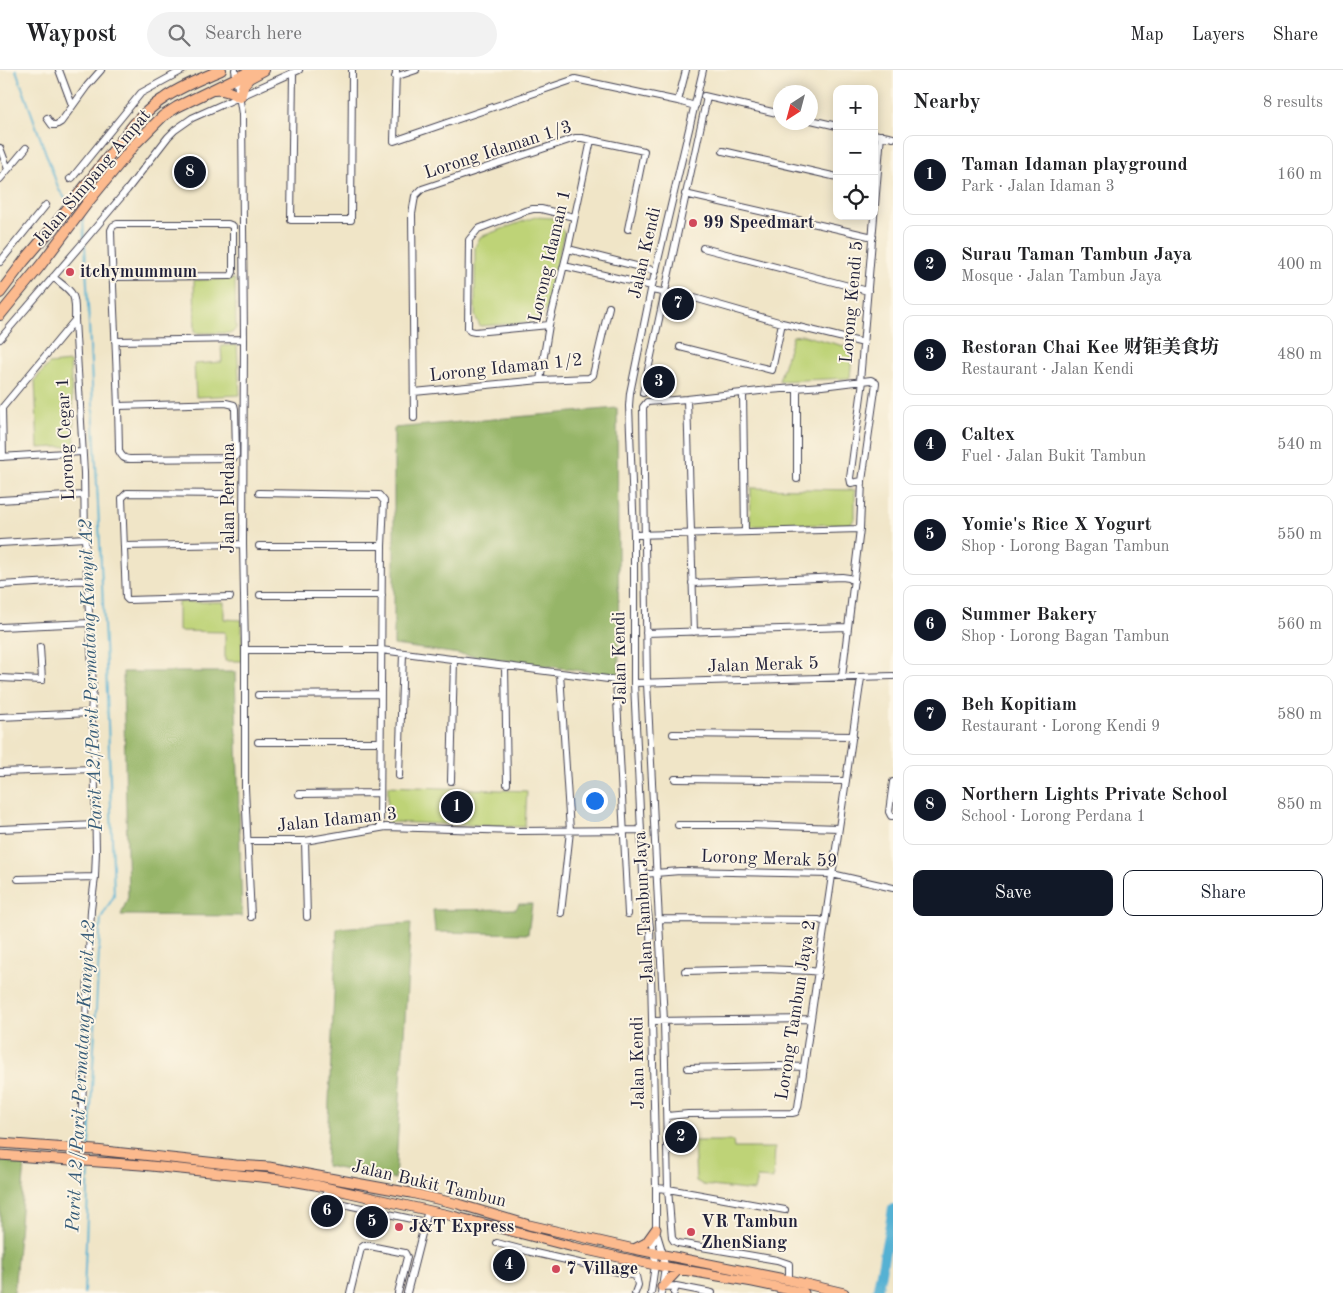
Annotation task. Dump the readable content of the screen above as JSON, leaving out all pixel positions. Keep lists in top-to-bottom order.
{
  "streets": {
    "highway": ["Jalan Simpang Ampat"],
    "main road": ["Jalan Bukit Tambun"],
    "street": [
      "Lorong Idaman 1/3",
      "Jalan Kendi",
      "Lorong Idaman 1",
      "Lorong Kendi 5",
      "Lorong Idaman 1/2",
      "Lorong Cegar 1",
      "Jalan Perdana",
      "Jalan Merak 5",
      "Jalan Idaman 3",
      "Lorong Merak 59",
      "Jalan Tambun Jaya",
      "Lorong Tambun Jaya 2"
    ]
  },
  "crossings": [
    ["Lorong Idaman 1/3", "Lorong Idaman 1"],
    ["Lorong Idaman 1/3", "Lorong Idaman 1/2"],
    ["Jalan Simpang Ampat", "Jalan Perdana"],
    ["Jalan Kendi", "Jalan Merak 5"],
    ["Jalan Kendi", "Jalan Idaman 3"],
    ["Jalan Kendi", "Lorong Merak 59"],
    ["Jalan Kendi", "Jalan Tambun Jaya"],
    ["Jalan Kendi", "Jalan Bukit Tambun"],
    ["Lorong Idaman 1", "Lorong Idaman 1/2"],
    ["Lorong Cegar 1", "Jalan Bukit Tambun"],
    ["Jalan Perdana", "Jalan Idaman 3"],
    ["Jalan Merak 5", "Jalan Tambun Jaya"],
    ["Jalan Merak 5", "Lorong Tambun Jaya 2"],
    ["Lorong Merak 59", "Jalan Tambun Jaya"],
    ["Lorong Merak 59", "Lorong Tambun Jaya 2"],
    ["Jalan Tambun Jaya", "Lorong Tambun Jaya 2"],
    ["Jalan Tambun Jaya", "Jalan Bukit Tambun"]
  ],
  "water": ["Parit A2/Parit Permatang Kunyit A2"],
  "places": [
    "99 Speedmart",
    "itchymummum",
    "J&T Express",
    "VR Tambun ZhenSiang",
    "7 Village"
  ],
  "north": "bottom left",
  "page": {
    "header": "Waypost",
    "search": "Search here",
    "nav": ["Map", "Layers", "Share"],
    "heading": ["Nearby", "8 results"],
    "map_buttons": ["+", "−"],
    "list": [
      {
        "mark": "1",
        "name": "Taman Idaman playground",
        "note": "Park · Jalan Idaman 3",
        "value": "160 m"
      },
      {
        "mark": "2",
        "name": "Surau Taman Tambun Jaya",
        "note": "Mosque · Jalan Tambun Jaya",
        "value": "400 m"
      },
      {
        "mark": "3",
        "name": "Restoran Chai Kee 财钜美食坊",
        "note": "Restaurant · Jalan Kendi",
        "value": "480 m"
      },
      {
        "mark": "4",
        "name": "Caltex",
        "note": "Fuel · Jalan Bukit Tambun",
        "value": "540 m"
      },
      {
        "mark": "5",
        "name": "Yomie's Rice X Yogurt",
        "note": "Shop · Lorong Bagan Tambun",
        "value": "550 m"
      },
      {
        "mark": "6",
        "name": "Summer Bakery",
        "note": "Shop · Lorong Bagan Tambun",
        "value": "560 m"
      },
      {
        "mark": "7",
        "name": "Beh Kopitiam",
        "note": "Restaurant · Lorong Kendi 9",
        "value": "580 m"
      },
      {
        "mark": "8",
        "name": "Northern Lights Private School",
        "note": "School · Lorong Perdana 1",
        "value": "850 m"
      }
    ],
    "pins": [
      "8",
      "7",
      "3",
      "1",
      "2",
      "6",
      "5",
      "4"
    ],
    "buttons": ["Save", "Share"]
  }
}
